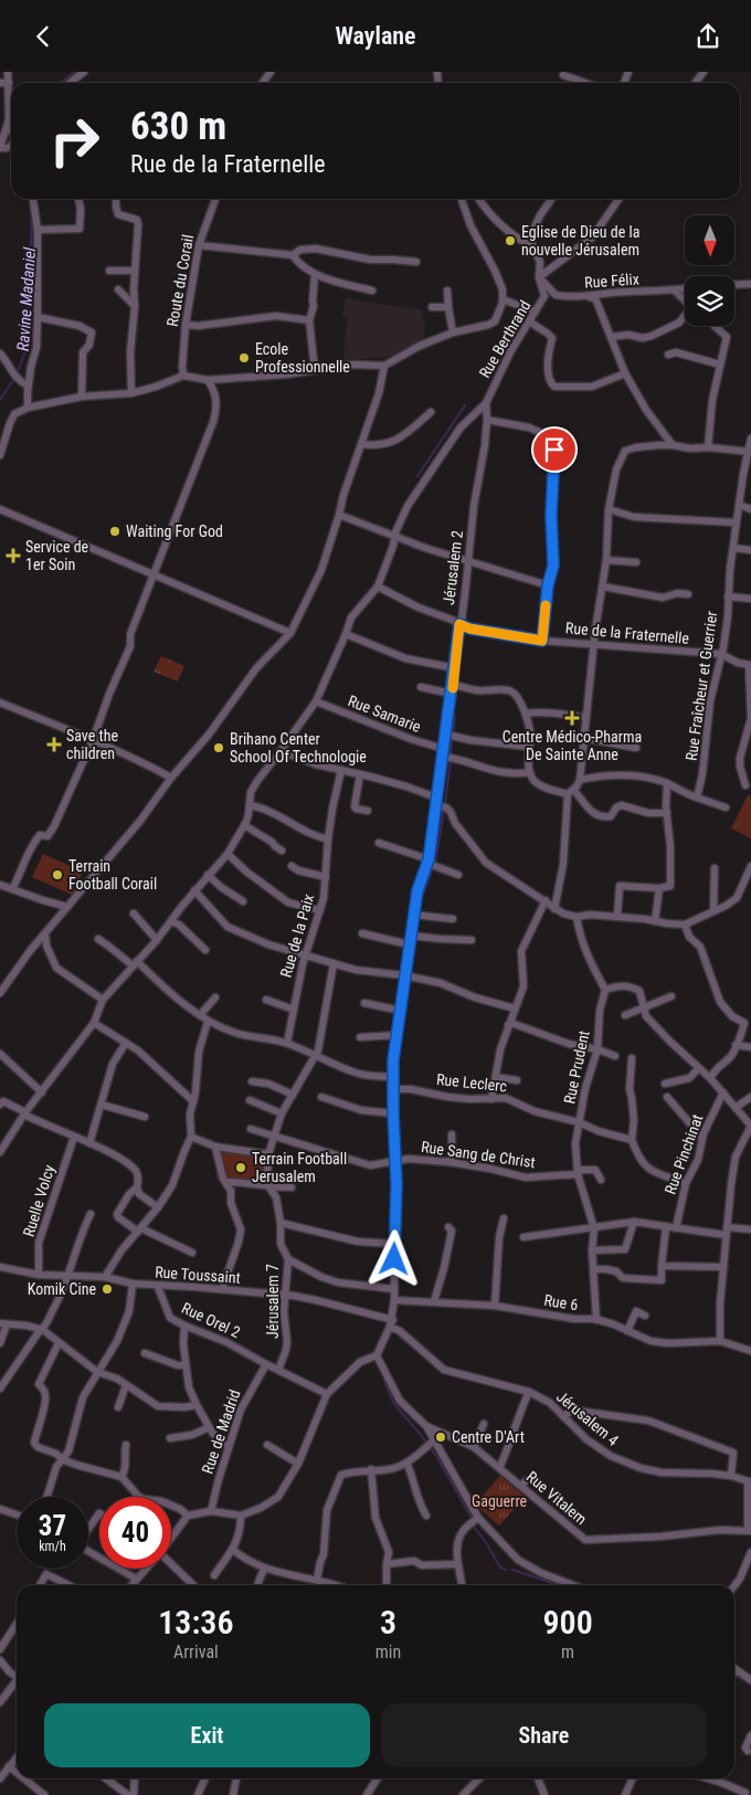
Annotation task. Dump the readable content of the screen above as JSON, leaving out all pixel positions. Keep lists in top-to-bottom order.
{
  "streets": {
    "street": [
      "Route du Corail",
      "Rue Félix",
      "Rue Berthrand",
      "Jérusalem 2",
      "Rue de la Fraternelle",
      "Rue Fraîcheur et Guerrier",
      "Rue Samarie",
      "Rue de la Paix",
      "Rue Prudent",
      "Rue Leclerc",
      "Rue Sang de Christ",
      "Rue Pinchinat",
      "Ruelle Volcy",
      "Rue Toussaint",
      "Jérusalem 7",
      "Rue 6",
      "Rue Orel 2",
      "Jérusalem 4",
      "Rue de Madrid",
      "Rue Vitalem"
    ]
  },
  "crossings": [
    ["Rue Félix", "Rue Berthrand"],
    ["Rue Berthrand", "Jérusalem 2"],
    ["Jérusalem 2", "Rue de la Fraternelle"],
    ["Jérusalem 2", "Rue Samarie"],
    ["Jérusalem 2", "Rue Leclerc"],
    ["Jérusalem 2", "Rue Sang de Christ"],
    ["Jérusalem 2", "Rue Toussaint"],
    ["Jérusalem 2", "Rue 6"],
    ["Jérusalem 2", "Jérusalem 4"],
    ["Rue de la Fraternelle", "Rue Fraîcheur et Guerrier"],
    ["Rue Prudent", "Rue Leclerc"],
    ["Rue Prudent", "Rue Sang de Christ"],
    ["Rue Sang de Christ", "Jérusalem 7"],
    ["Ruelle Volcy", "Rue Toussaint"],
    ["Rue Toussaint", "Jérusalem 7"],
    ["Rue Toussaint", "Rue Orel 2"],
    ["Rue Toussaint", "Jérusalem 4"],
    ["Jérusalem 7", "Rue Orel 2"],
    ["Rue Orel 2", "Rue de Madrid"]
  ],
  "water": ["Ravine Madaniel"],
  "parks": ["Gaguerre"],
  "places": {
    "other": [
      "Eglise de Dieu de la nouvelle Jérusalem",
      "Ecole Professionnelle",
      "Waiting For God",
      "Brihano Center School Of Technologie",
      "Terrain Football Corail",
      "Terrain Football Jerusalem",
      "Komik Cine",
      "Centre D'Art"
    ],
    "health": ["Service de 1er Soin", "Centre Médico-Pharma De Sainte Anne", "Save the children"]
  },
  "north": "bottom",
  "page": {
    "header": "Waylane",
    "turn": ["630 m", "Rue de la Fraternelle"],
    "speed": "37 km/h",
    "limit": "40",
    "eta": [
      "13:36",
      "Arrival",
      "3",
      "min",
      "900",
      "m"
    ],
    "buttons": ["Exit", "Share"]
  }
}
